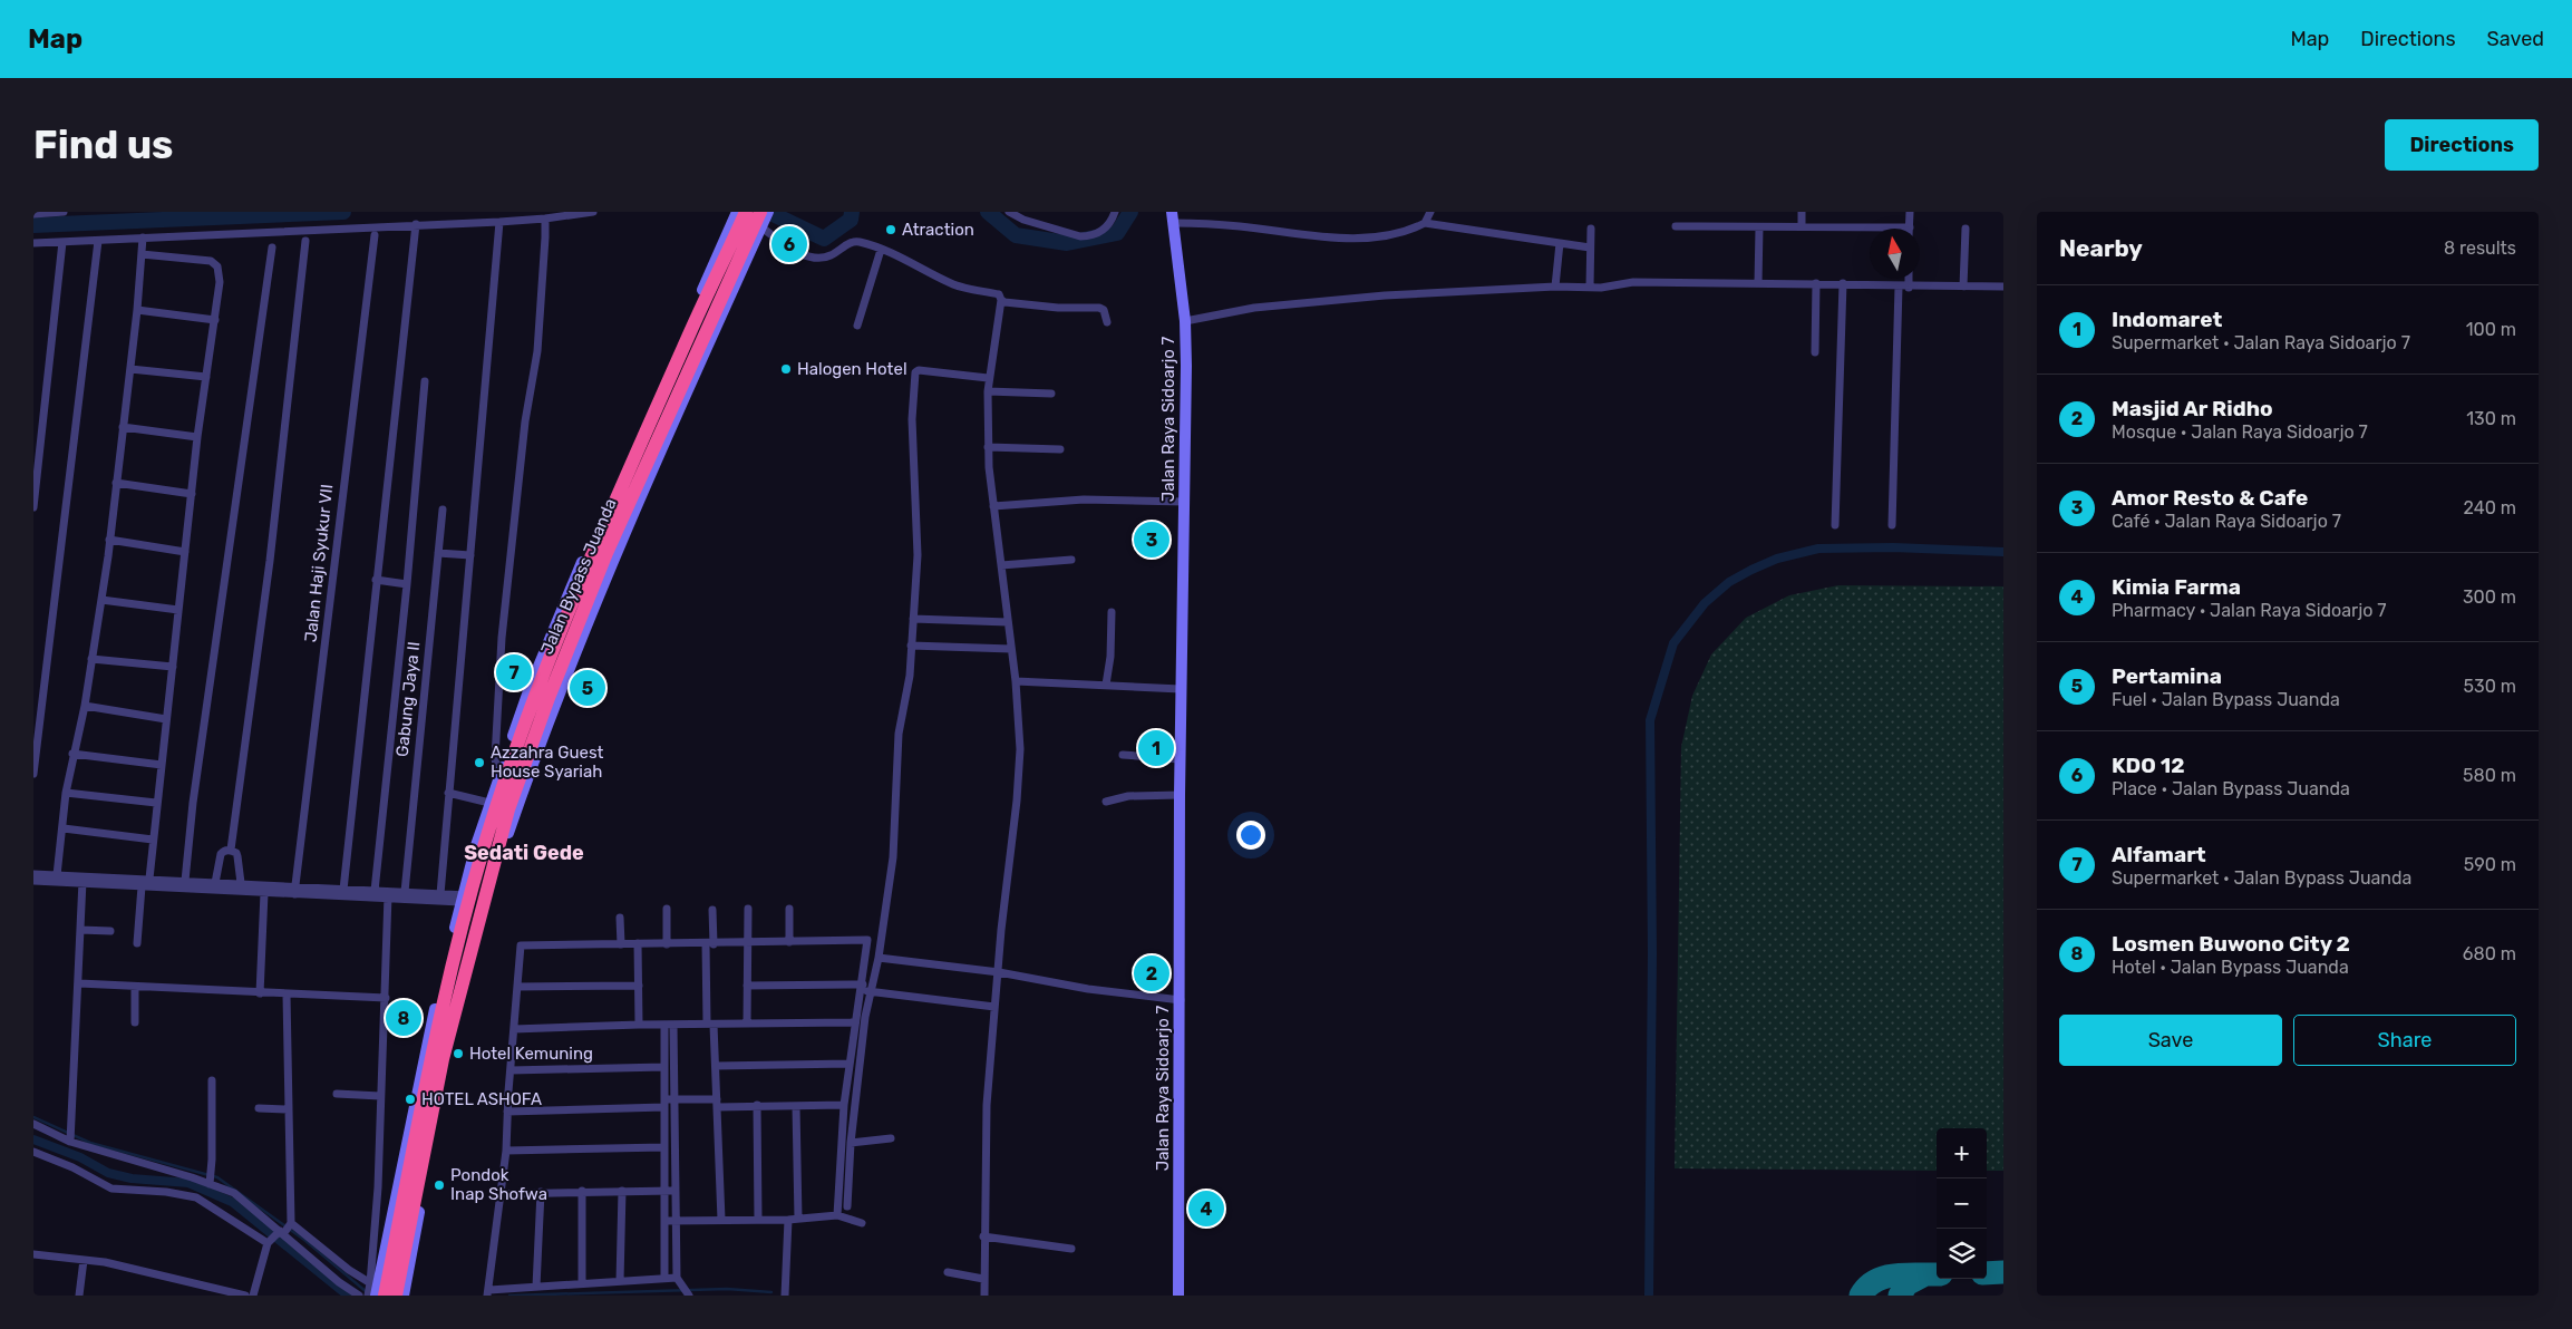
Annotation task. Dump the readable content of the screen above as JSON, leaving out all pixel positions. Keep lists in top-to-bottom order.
{
  "streets": {
    "highway": ["Jalan Bypass Juanda"],
    "main road": ["Jalan Raya Sidoarjo 7"],
    "street": ["Jalan Haji Syukur VII", "Gabung Jaya II"]
  },
  "districts": ["Sedati Gede"],
  "places": [
    "Atraction",
    "Halogen Hotel",
    "Azzahra Guest House Syariah",
    "Hotel Kemuning",
    "HOTEL ASHOFA",
    "Pondok Inap Shofwa"
  ],
  "north": "top",
  "page": {
    "header": "Map",
    "nav": ["Map", "Directions", "Saved"],
    "buttons": [
      "Directions",
      ["Save", "Share"]
    ],
    "title": "Find us",
    "heading": ["Nearby", "8 results"],
    "pins": [
      "6",
      "3",
      "7",
      "5",
      "1",
      "2",
      "8",
      "4"
    ],
    "list": [
      {
        "mark": "1",
        "name": "Indomaret",
        "note": "Supermarket · Jalan Raya Sidoarjo 7",
        "value": "100 m"
      },
      {
        "mark": "2",
        "name": "Masjid Ar Ridho",
        "note": "Mosque · Jalan Raya Sidoarjo 7",
        "value": "130 m"
      },
      {
        "mark": "3",
        "name": "Amor Resto & Cafe",
        "note": "Café · Jalan Raya Sidoarjo 7",
        "value": "240 m"
      },
      {
        "mark": "4",
        "name": "Kimia Farma",
        "note": "Pharmacy · Jalan Raya Sidoarjo 7",
        "value": "300 m"
      },
      {
        "mark": "5",
        "name": "Pertamina",
        "note": "Fuel · Jalan Bypass Juanda",
        "value": "530 m"
      },
      {
        "mark": "6",
        "name": "KDO 12",
        "note": "Place · Jalan Bypass Juanda",
        "value": "580 m"
      },
      {
        "mark": "7",
        "name": "Alfamart",
        "note": "Supermarket · Jalan Bypass Juanda",
        "value": "590 m"
      },
      {
        "mark": "8",
        "name": "Losmen Buwono City 2",
        "note": "Hotel · Jalan Bypass Juanda",
        "value": "680 m"
      }
    ],
    "map_buttons": ["+", "−"]
  }
}
